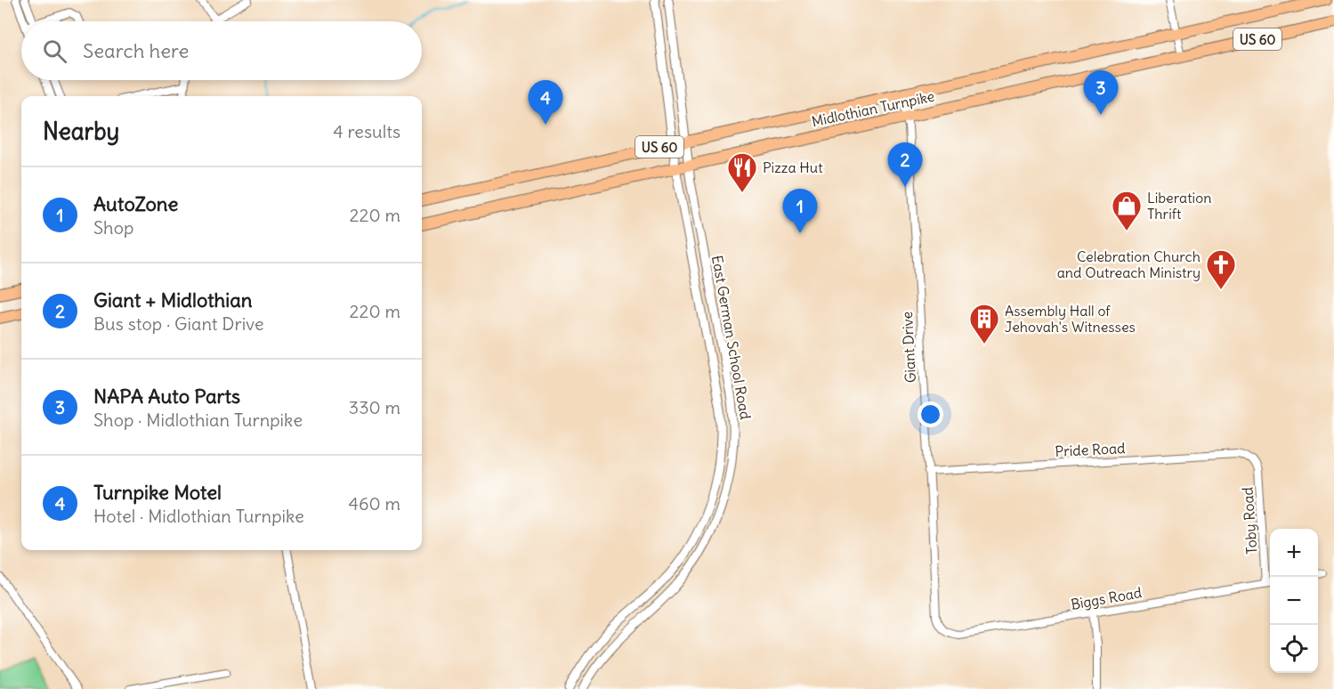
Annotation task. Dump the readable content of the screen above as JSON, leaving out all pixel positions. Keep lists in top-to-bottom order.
{
  "streets": {
    "main road": ["US 60", "Midlothian Turnpike"],
    "street": [
      "East German School Road",
      "Giant Drive",
      "Pride Road",
      "Toby Road",
      "Biggs Road"
    ]
  },
  "crossings": [
    ["Midlothian Turnpike", "East German School Road"],
    ["Midlothian Turnpike", "Giant Drive"],
    ["Giant Drive", "Pride Road"],
    ["Giant Drive", "Biggs Road"],
    ["Pride Road", "Toby Road"],
    ["Toby Road", "Biggs Road"]
  ],
  "places": {
    "restaurant": ["Pizza Hut"],
    "shop": ["Liberation Thrift"],
    "church": ["Celebration Church and Outreach Ministry"],
    "building": ["Assembly Hall of Jehovah's Witnesses"]
  },
  "page": {
    "search": "Search here",
    "pins": [
      "3",
      "4",
      "2",
      "1"
    ],
    "heading": ["Nearby", "4 results"],
    "list": [
      {
        "mark": "1",
        "name": "AutoZone",
        "note": "Shop",
        "value": "220 m"
      },
      {
        "mark": "2",
        "name": "Giant + Midlothian",
        "note": "Bus stop · Giant Drive",
        "value": "220 m"
      },
      {
        "mark": "3",
        "name": "NAPA Auto Parts",
        "note": "Shop · Midlothian Turnpike",
        "value": "330 m"
      },
      {
        "mark": "4",
        "name": "Turnpike Motel",
        "note": "Hotel · Midlothian Turnpike",
        "value": "460 m"
      }
    ],
    "map_buttons": ["+", "−"]
  }
}
